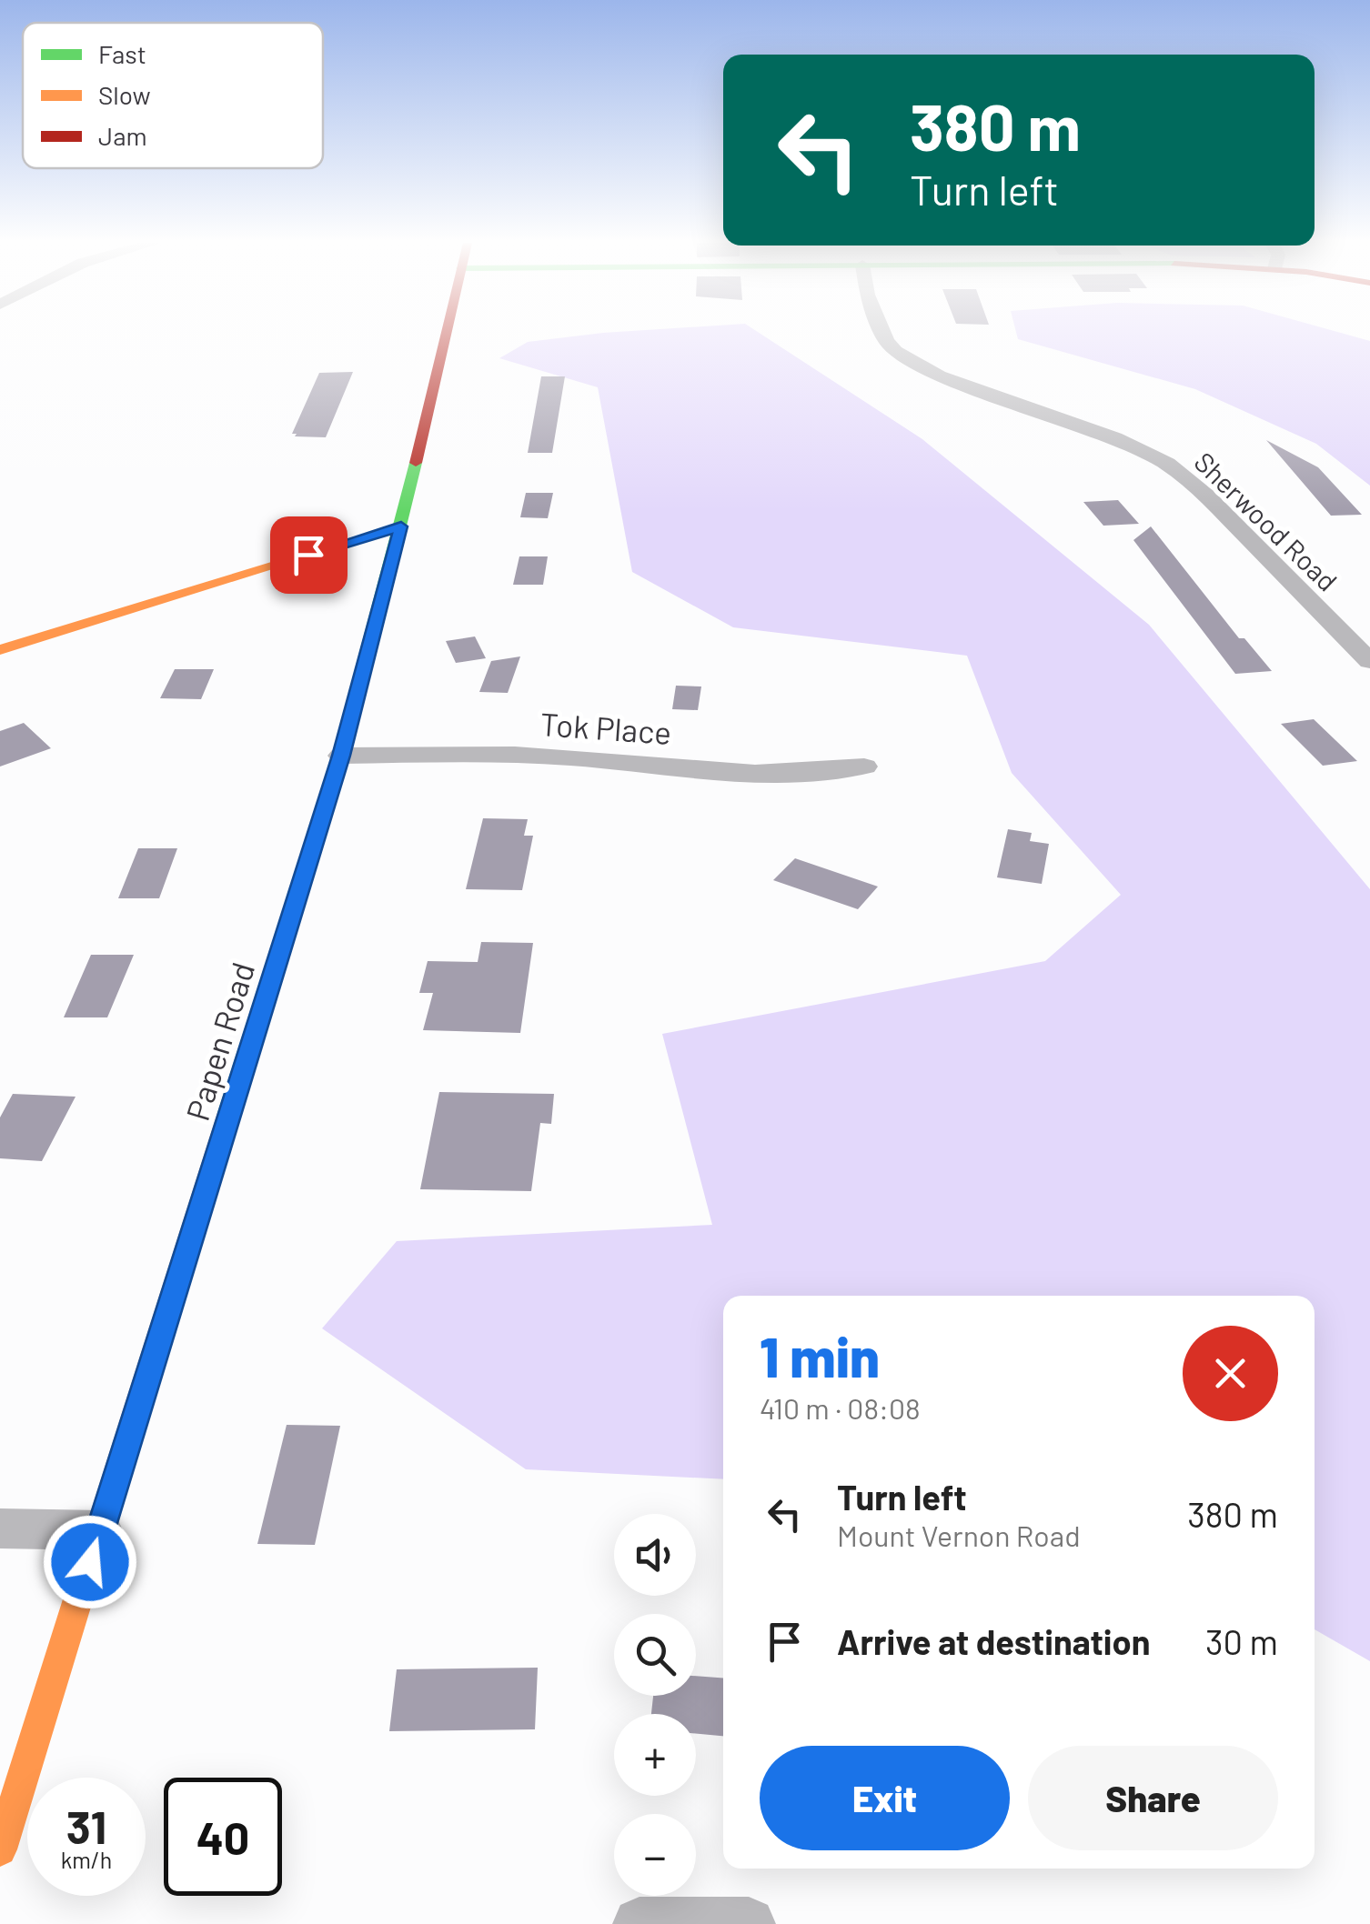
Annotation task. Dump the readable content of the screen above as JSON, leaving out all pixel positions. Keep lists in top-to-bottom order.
{
  "streets": {
    "street": ["Sherwood Road", "Tok Place", "Papen Road"]
  },
  "crossings": [
    ["Tok Place", "Papen Road"]
  ],
  "legend": ["Fast", "Slow", "Jam"],
  "page": {
    "turn": ["380 m", "Turn left"],
    "heading": ["1 min", "410 m · 08:08"],
    "list": [
      {
        "name": "Turn left",
        "note": "Mount Vernon Road",
        "value": "380 m"
      },
      {
        "name": "Arrive at destination",
        "value": "30 m"
      }
    ],
    "map_buttons": ["+", "−"],
    "buttons": ["Exit", "Share"],
    "speed": "31 km/h",
    "limit": "40"
  }
}
